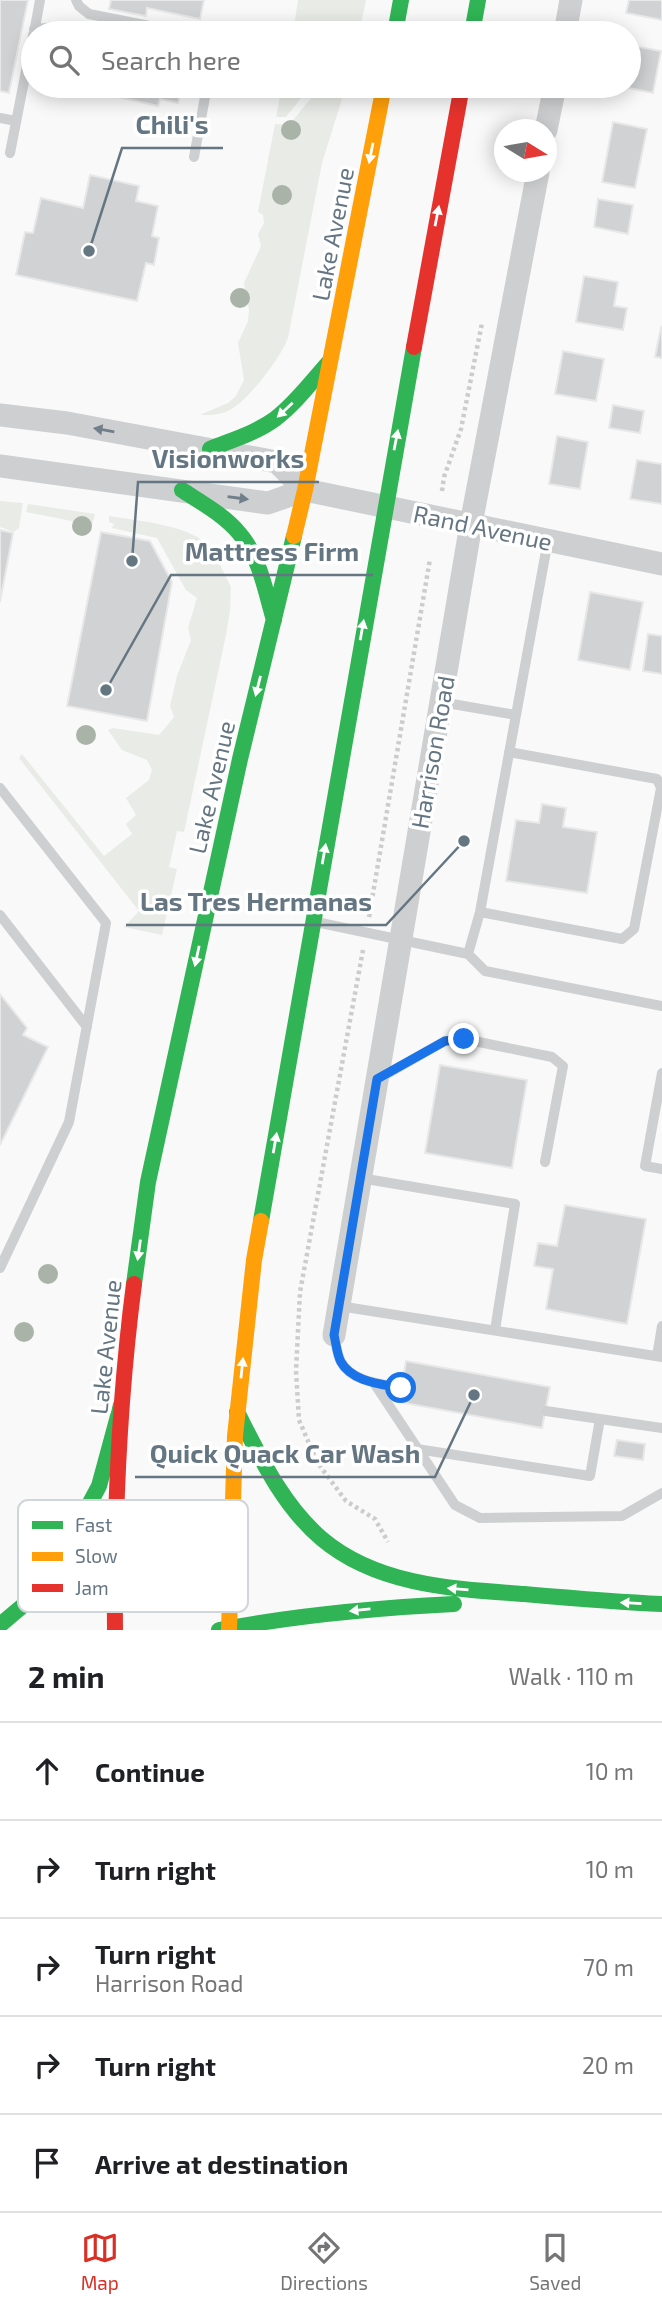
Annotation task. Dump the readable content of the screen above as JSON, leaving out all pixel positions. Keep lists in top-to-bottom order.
{
  "streets": {
    "main road": ["Lake Avenue"],
    "street": ["Rand Avenue", "Harrison Road"]
  },
  "crossings": [
    ["Lake Avenue", "Rand Avenue"],
    ["Rand Avenue", "Harrison Road"]
  ],
  "places": [
    "Chili's",
    "Visionworks",
    "Mattress Firm",
    "Las Tres Hermanas",
    "Quick Quack Car Wash"
  ],
  "legend": ["Fast", "Slow", "Jam"],
  "north": "right",
  "page": {
    "search": "Search here",
    "heading": ["2 min", "Walk · 110 m"],
    "list": [
      ["Continue", "10 m"],
      ["Turn right", "10 m"],
      ["Turn right", "Harrison Road", "70 m"],
      ["Turn right", "20 m"],
      "Arrive at destination"
    ],
    "nav": ["Map", "Directions", "Saved"]
  }
}
